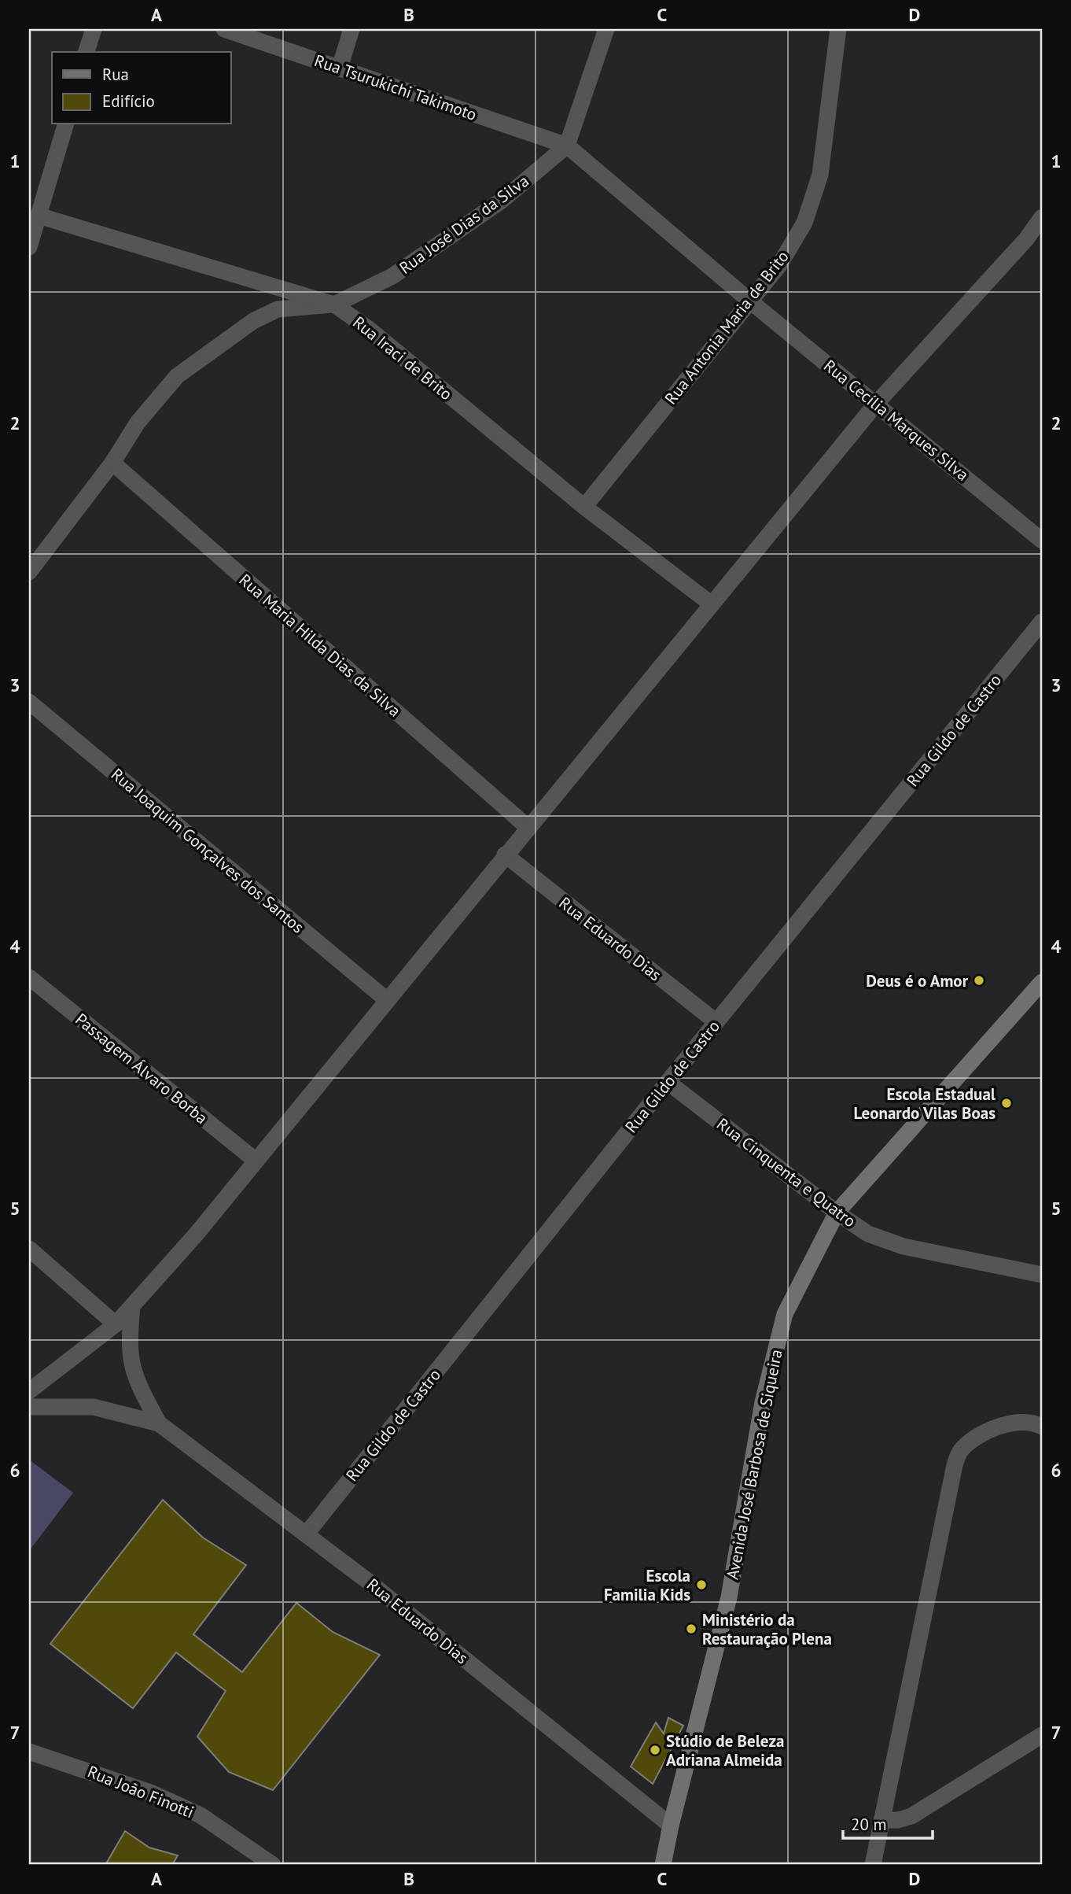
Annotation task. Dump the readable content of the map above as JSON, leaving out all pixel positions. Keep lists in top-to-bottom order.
{
  "streets": {
    "main road": ["Avenida José Barbosa de Siqueira"],
    "street": [
      "Rua Tsurukichi Takimoto",
      "Rua José Dias da Silva",
      "Rua Antonia Maria de Brito",
      "Rua Iraci de Brito",
      "Rua Cecília Marques Silva",
      "Rua Maria Hilda Dias da Silva",
      "Rua Gildo de Castro",
      "Rua Joaquim Gonçalves dos Santos",
      "Rua Eduardo Dias",
      "Passagem Álvaro Borba",
      "Rua Cinquenta e Quatro",
      "Rua João Finotti"
    ]
  },
  "crossings": [
    ["Rua Tsurukichi Takimoto", "Rua José Dias da Silva"],
    ["Rua Tsurukichi Takimoto", "Rua Cecília Marques Silva"],
    ["Rua José Dias da Silva", "Rua Iraci de Brito"],
    ["Rua José Dias da Silva", "Rua Cecília Marques Silva"],
    ["Rua Antonia Maria de Brito", "Rua Iraci de Brito"],
    ["Rua Antonia Maria de Brito", "Rua Cecília Marques Silva"],
    ["Rua Gildo de Castro", "Rua Eduardo Dias"],
    ["Rua Gildo de Castro", "Rua Cinquenta e Quatro"],
    ["Rua Eduardo Dias", "Avenida José Barbosa de Siqueira"],
    ["Rua Cinquenta e Quatro", "Avenida José Barbosa de Siqueira"]
  ],
  "places": [
    "Deus é o Amor",
    "Escola Estadual Leonardo Vilas Boas",
    "Escola Familia Kids",
    "Ministério da Restauração Plena",
    "Stúdio de Beleza Adriana Almeida"
  ],
  "legend": ["Rua", "Edifício"],
  "scale_bar": "20 m",
  "grid": {
    "columns": [
      "A",
      "B",
      "C",
      "D"
    ],
    "rows": [
      "1",
      "2",
      "3",
      "4",
      "5",
      "6",
      "7"
    ]
  }
}
